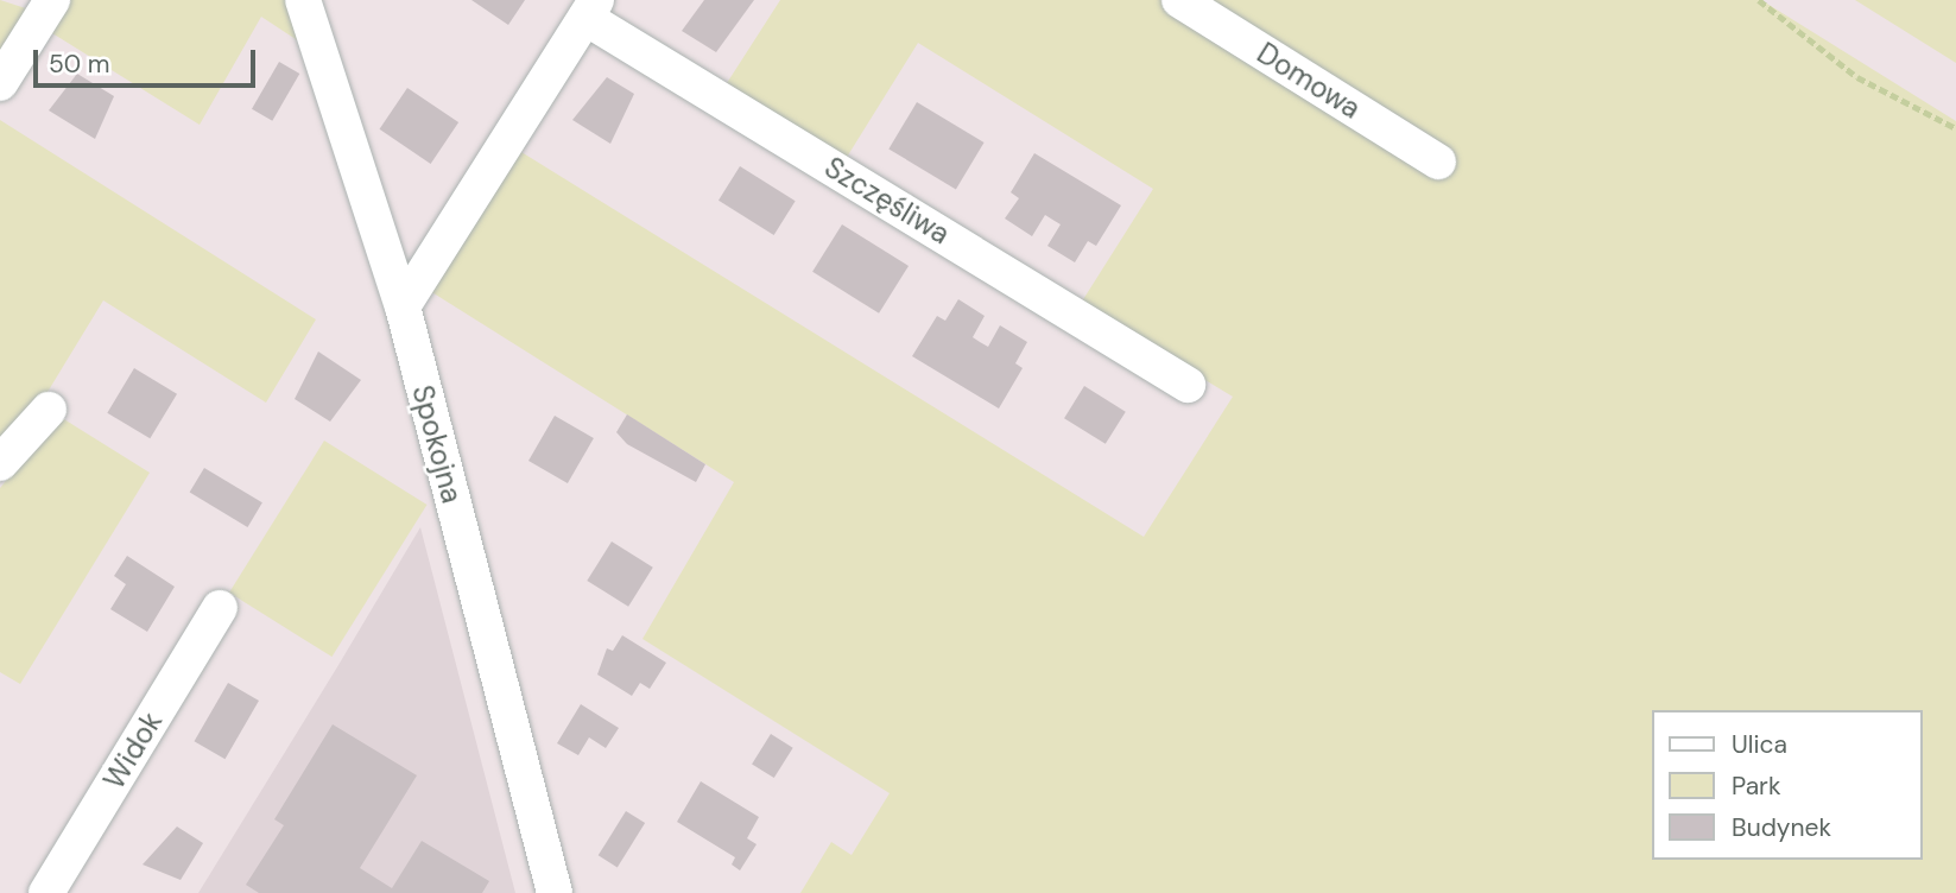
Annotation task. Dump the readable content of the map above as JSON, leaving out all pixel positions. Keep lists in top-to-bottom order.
{
  "streets": {
    "street": [
      "Domowa",
      "Szczęśliwa",
      "Spokojna",
      "Widok"
    ]
  },
  "legend": ["Ulica", "Park", "Budynek"],
  "scale_bar": "50 m"
}
